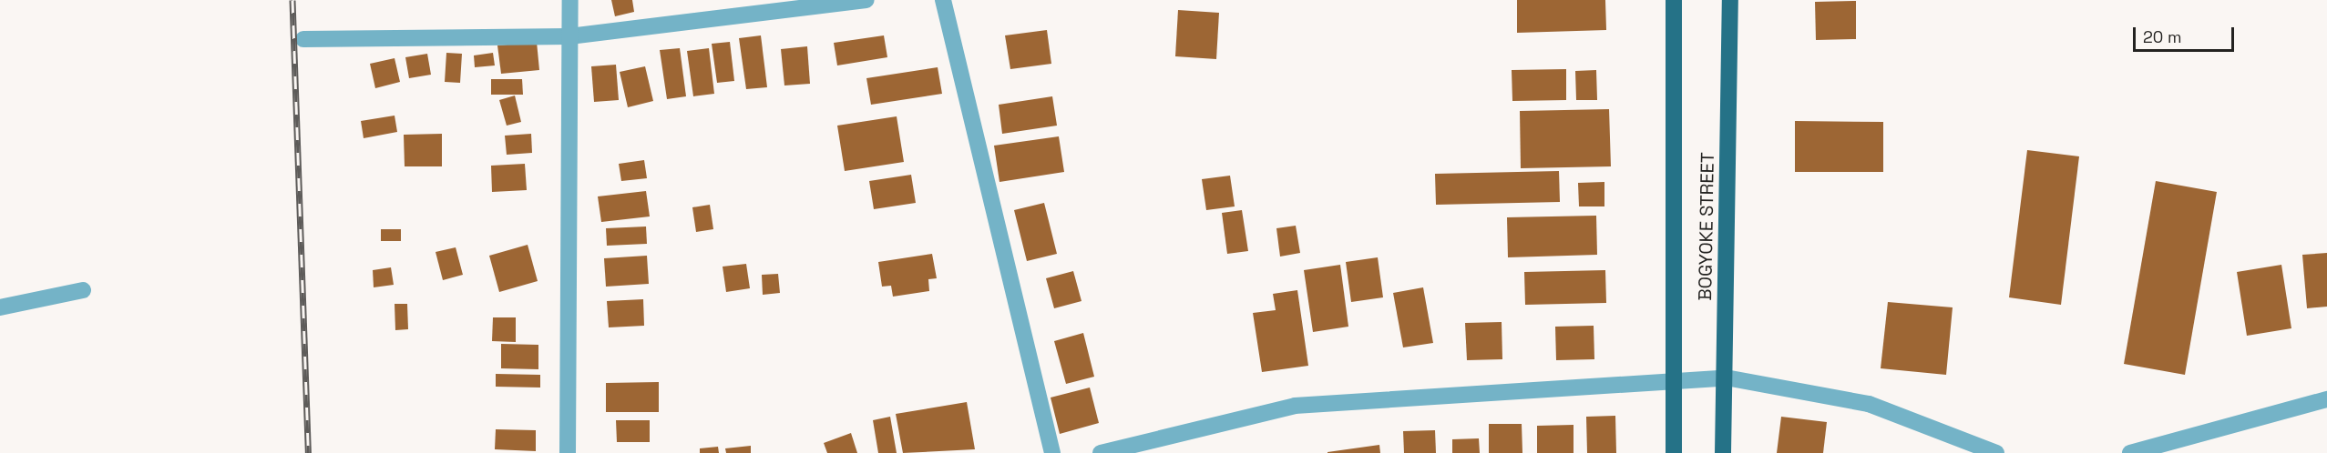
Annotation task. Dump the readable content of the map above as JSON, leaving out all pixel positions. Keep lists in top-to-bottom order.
{
  "streets": {
    "main road": ["BOGYOKE STREET"]
  },
  "scale_bar": "20 m"
}
